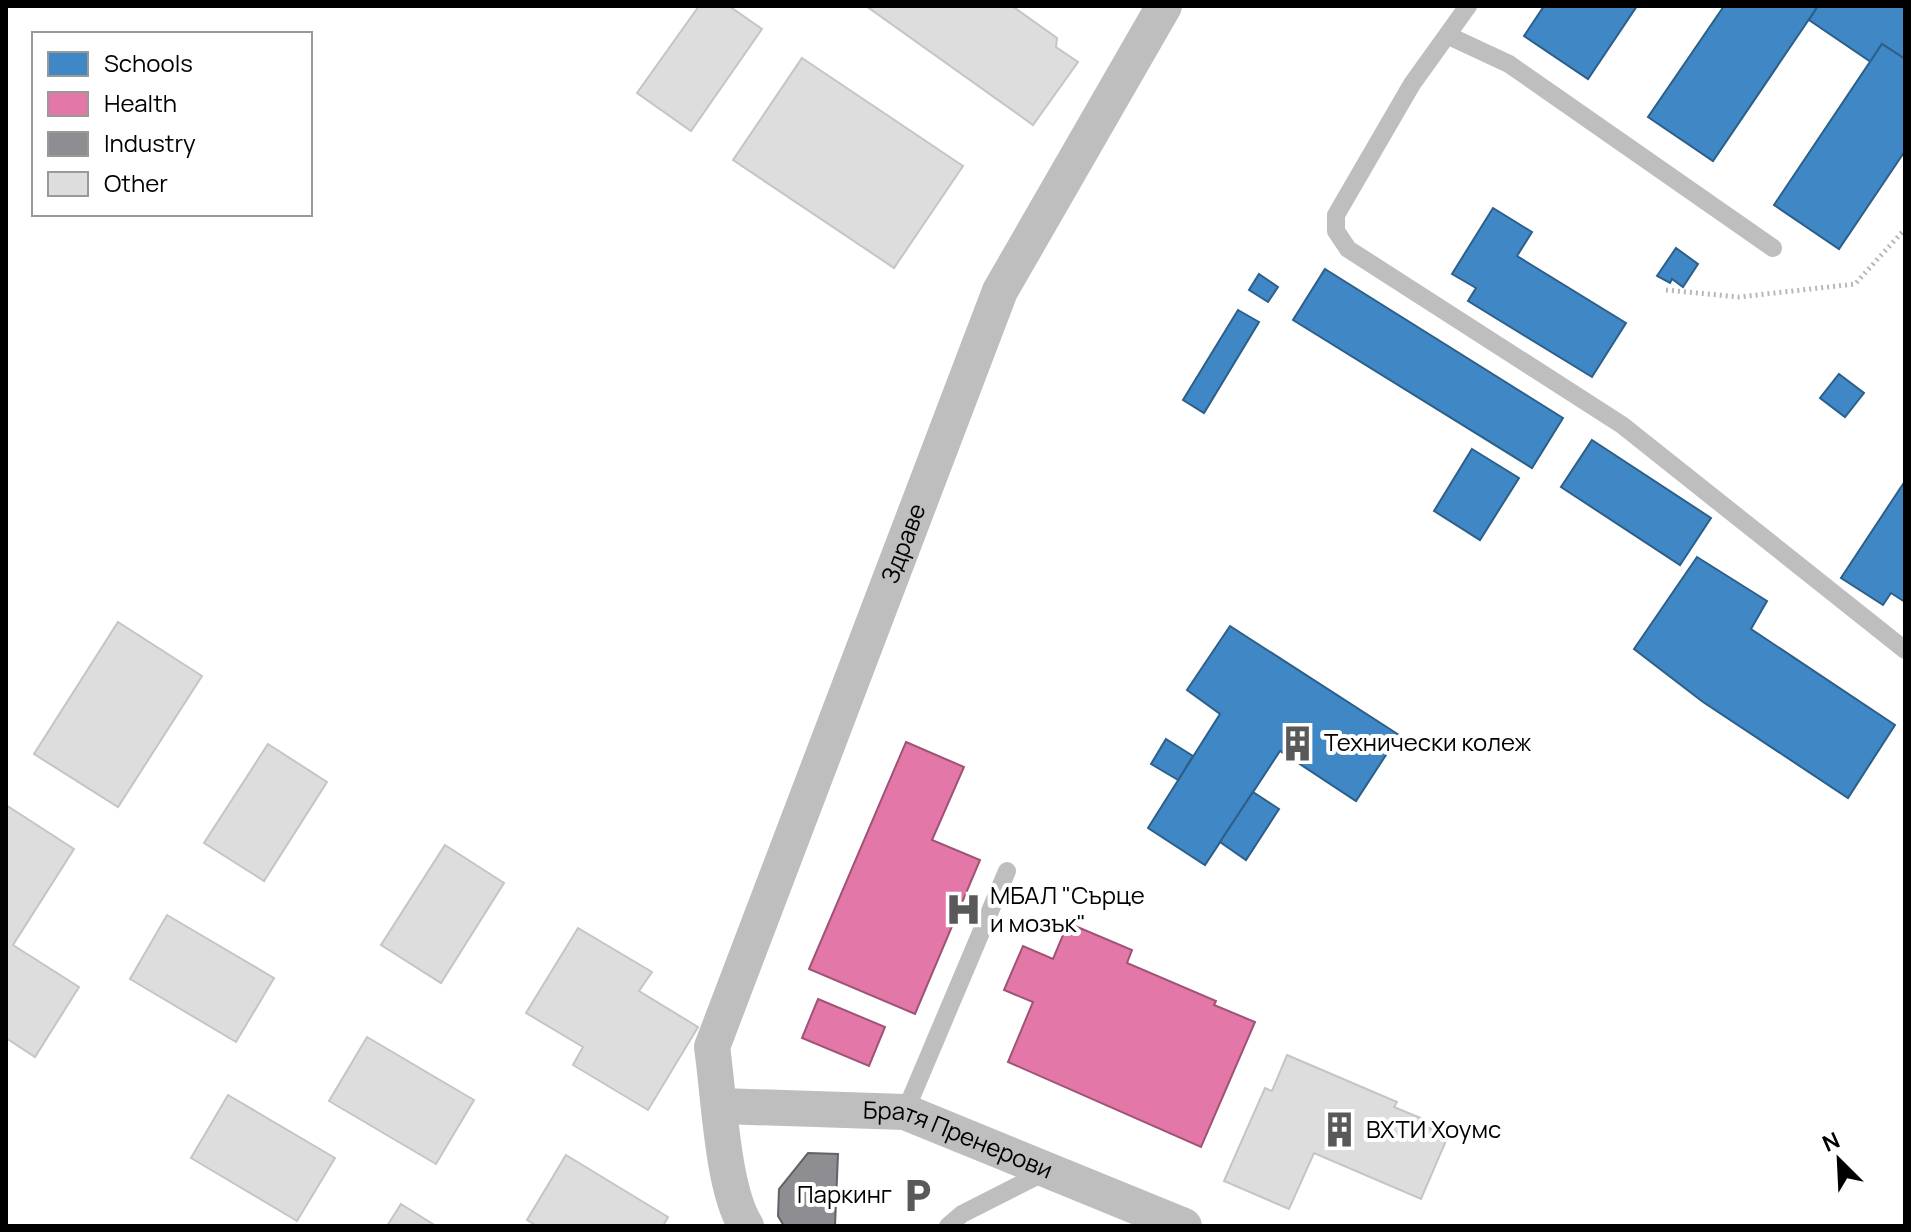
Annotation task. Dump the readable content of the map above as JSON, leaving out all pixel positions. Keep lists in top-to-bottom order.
{
  "streets": {
    "street": ["Здраве", "Братя Пренерови"]
  },
  "crossings": [
    ["Здраве", "Братя Пренерови"]
  ],
  "places": {
    "building": ["Технически колеж", "ВХТИ Хоумс"],
    "hospital": ["МБАЛ \"Сърце и мозък\""],
    "parking": ["Паркинг"]
  },
  "legend": [
    "Schools",
    "Health",
    "Industry",
    "Other"
  ],
  "north": "top left"
}
